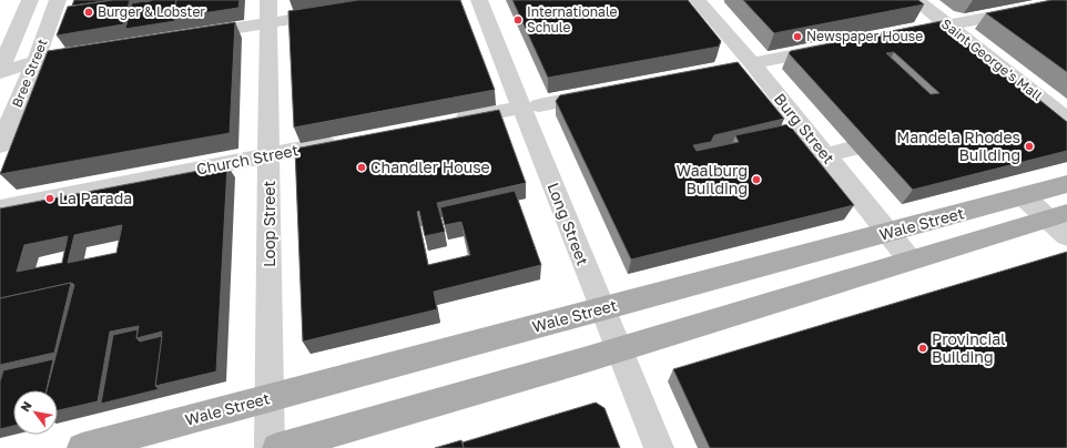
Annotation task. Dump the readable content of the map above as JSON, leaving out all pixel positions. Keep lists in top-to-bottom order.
{
  "streets": {
    "main road": ["Wale Street"],
    "street": [
      "Saint George's Mall",
      "Bree Street",
      "Burg Street",
      "Church Street",
      "Loop Street",
      "Long Street"
    ]
  },
  "crossings": [
    ["Burg Street", "Wale Street"],
    ["Church Street", "Loop Street"],
    ["Loop Street", "Wale Street"],
    ["Long Street", "Wale Street"]
  ],
  "places": [
    "Burger & Lobster",
    "Internationale Schule",
    "Newspaper House",
    "Mandela Rhodes Building",
    "Chandler House",
    "Waalburg Building",
    "La Parada",
    "Provincial Building"
  ],
  "north": "top left"
}
